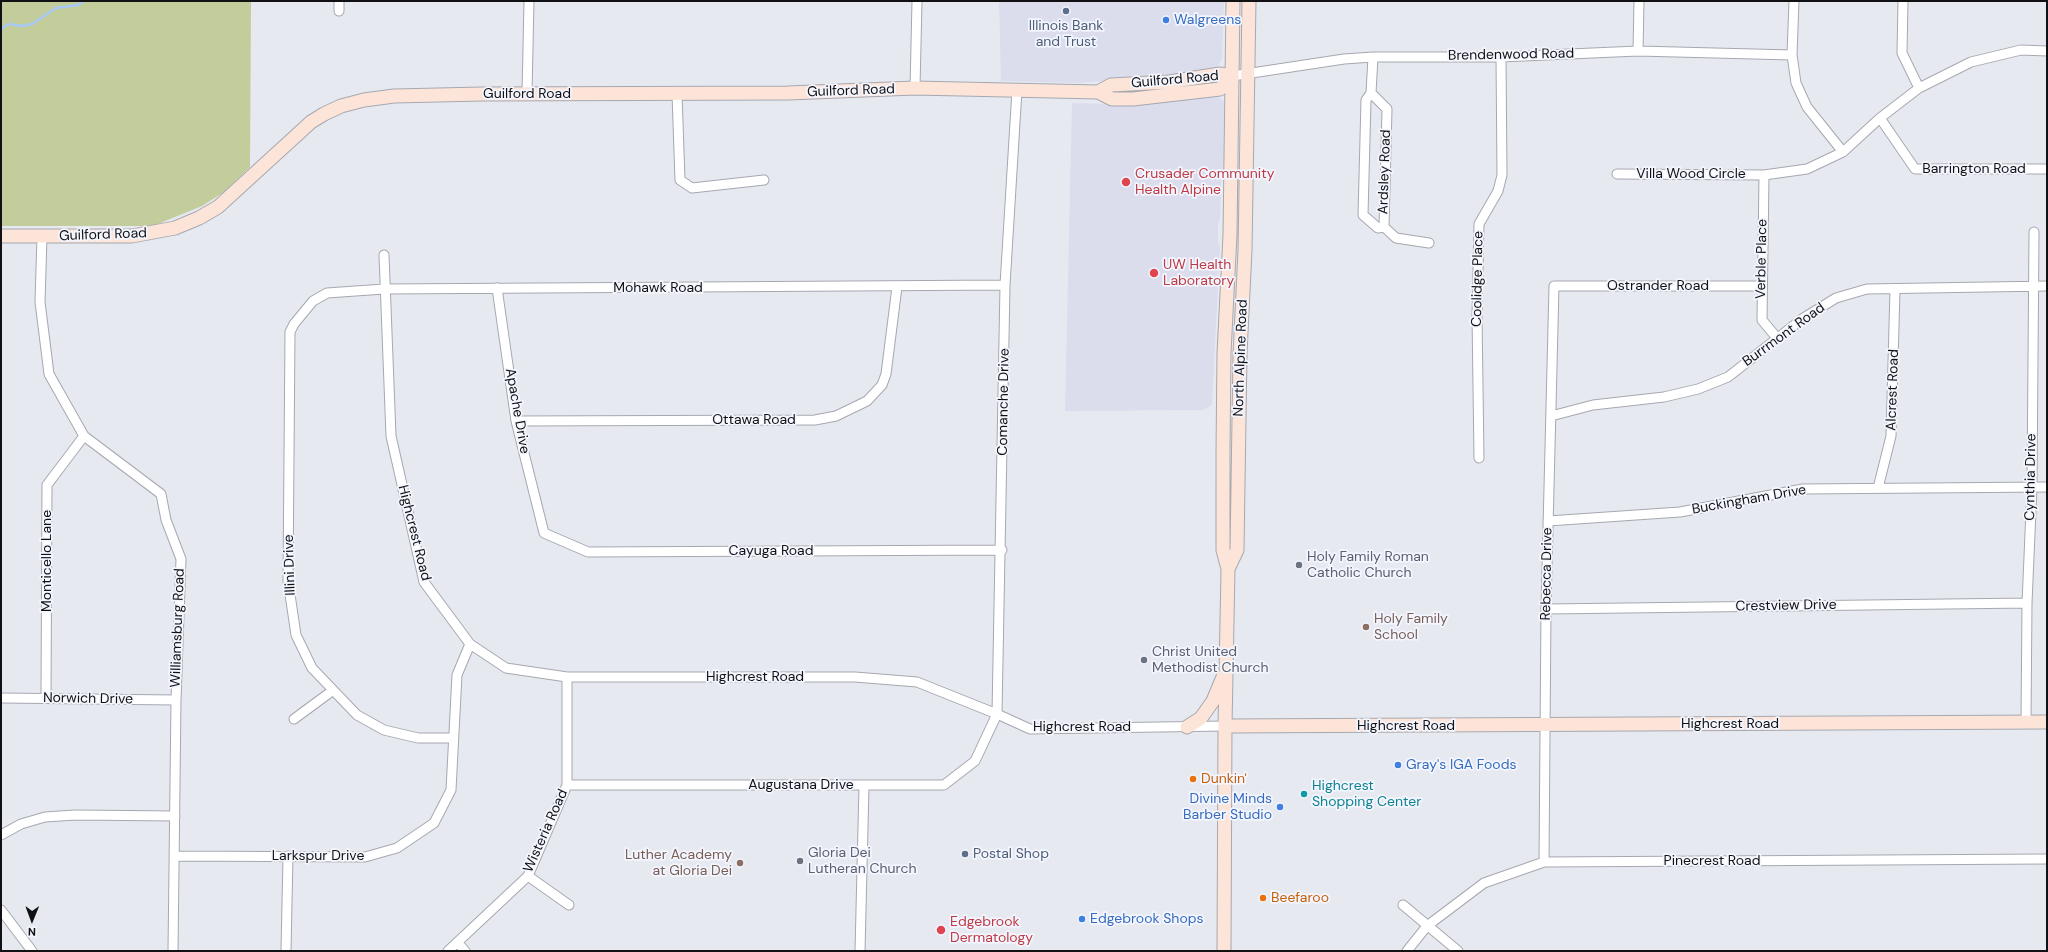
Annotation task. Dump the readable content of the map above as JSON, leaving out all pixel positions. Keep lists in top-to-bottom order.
{
  "streets": {
    "street": [
      "Brendenwood Road",
      "Guilford Road",
      "Barrington Road",
      "Ardsley Road",
      "Villa Wood Circle",
      "Verble Place",
      "Coolidge Place",
      "Ostrander Road",
      "Mohawk Road",
      "Burrmont Road",
      "North Alpine Road",
      "Alcrest Road",
      "Comanche Drive",
      "Apache Drive",
      "Ottawa Road",
      "Cynthia Drive",
      "Buckingham Drive",
      "Highcrest Road",
      "Cayuga Road",
      "Monticello Lane",
      "Illini Drive",
      "Rebecca Drive",
      "Crestview Drive",
      "Williamsburg Road",
      "Norwich Drive",
      "Augustana Drive",
      "Wisteria Road",
      "Larkspur Drive",
      "Pinecrest Road"
    ]
  },
  "crossings": [
    ["Brendenwood Road", "Guilford Road"],
    ["Brendenwood Road", "Ardsley Road"],
    ["Brendenwood Road", "Coolidge Place"],
    ["Brendenwood Road", "North Alpine Road"],
    ["Guilford Road", "North Alpine Road"],
    ["Guilford Road", "Comanche Drive"],
    ["Guilford Road", "Williamsburg Road"],
    ["Villa Wood Circle", "Verble Place"],
    ["Verble Place", "Ostrander Road"],
    ["Verble Place", "Burrmont Road"],
    ["Ostrander Road", "Rebecca Drive"],
    ["Mohawk Road", "Comanche Drive"],
    ["Mohawk Road", "Apache Drive"],
    ["Mohawk Road", "Ottawa Road"],
    ["Mohawk Road", "Highcrest Road"],
    ["Mohawk Road", "Illini Drive"],
    ["Burrmont Road", "Alcrest Road"],
    ["Burrmont Road", "Cynthia Drive"],
    ["Burrmont Road", "Rebecca Drive"],
    ["North Alpine Road", "Highcrest Road"],
    ["Alcrest Road", "Buckingham Drive"],
    ["Comanche Drive", "Highcrest Road"],
    ["Comanche Drive", "Cayuga Road"],
    ["Comanche Drive", "Augustana Drive"],
    ["Apache Drive", "Ottawa Road"],
    ["Apache Drive", "Cayuga Road"],
    ["Cynthia Drive", "Buckingham Drive"],
    ["Cynthia Drive", "Highcrest Road"],
    ["Cynthia Drive", "Crestview Drive"],
    ["Buckingham Drive", "Rebecca Drive"],
    ["Highcrest Road", "Rebecca Drive"],
    ["Highcrest Road", "Augustana Drive"],
    ["Highcrest Road", "Wisteria Road"],
    ["Highcrest Road", "Larkspur Drive"],
    ["Monticello Lane", "Williamsburg Road"],
    ["Monticello Lane", "Norwich Drive"],
    ["Illini Drive", "Larkspur Drive"],
    ["Rebecca Drive", "Crestview Drive"],
    ["Rebecca Drive", "Pinecrest Road"],
    ["Williamsburg Road", "Norwich Drive"],
    ["Williamsburg Road", "Larkspur Drive"],
    ["Augustana Drive", "Wisteria Road"]
  ],
  "places": [
    "Illinois Bank and Trust",
    "Walgreens",
    "Crusader Community Health Alpine",
    "UW Health Laboratory",
    "Holy Family Roman Catholic Church",
    "Holy Family School",
    "Christ United Methodist Church",
    "Gray's IGA Foods",
    "Dunkin'",
    "Highcrest Shopping Center",
    "Divine Minds Barber Studio",
    "Postal Shop",
    "Gloria Dei Lutheran Church",
    "Luther Academy at Gloria Dei",
    "Beefaroo",
    "Edgebrook Shops",
    "Edgebrook Dermatology"
  ],
  "north": "bottom"
}
